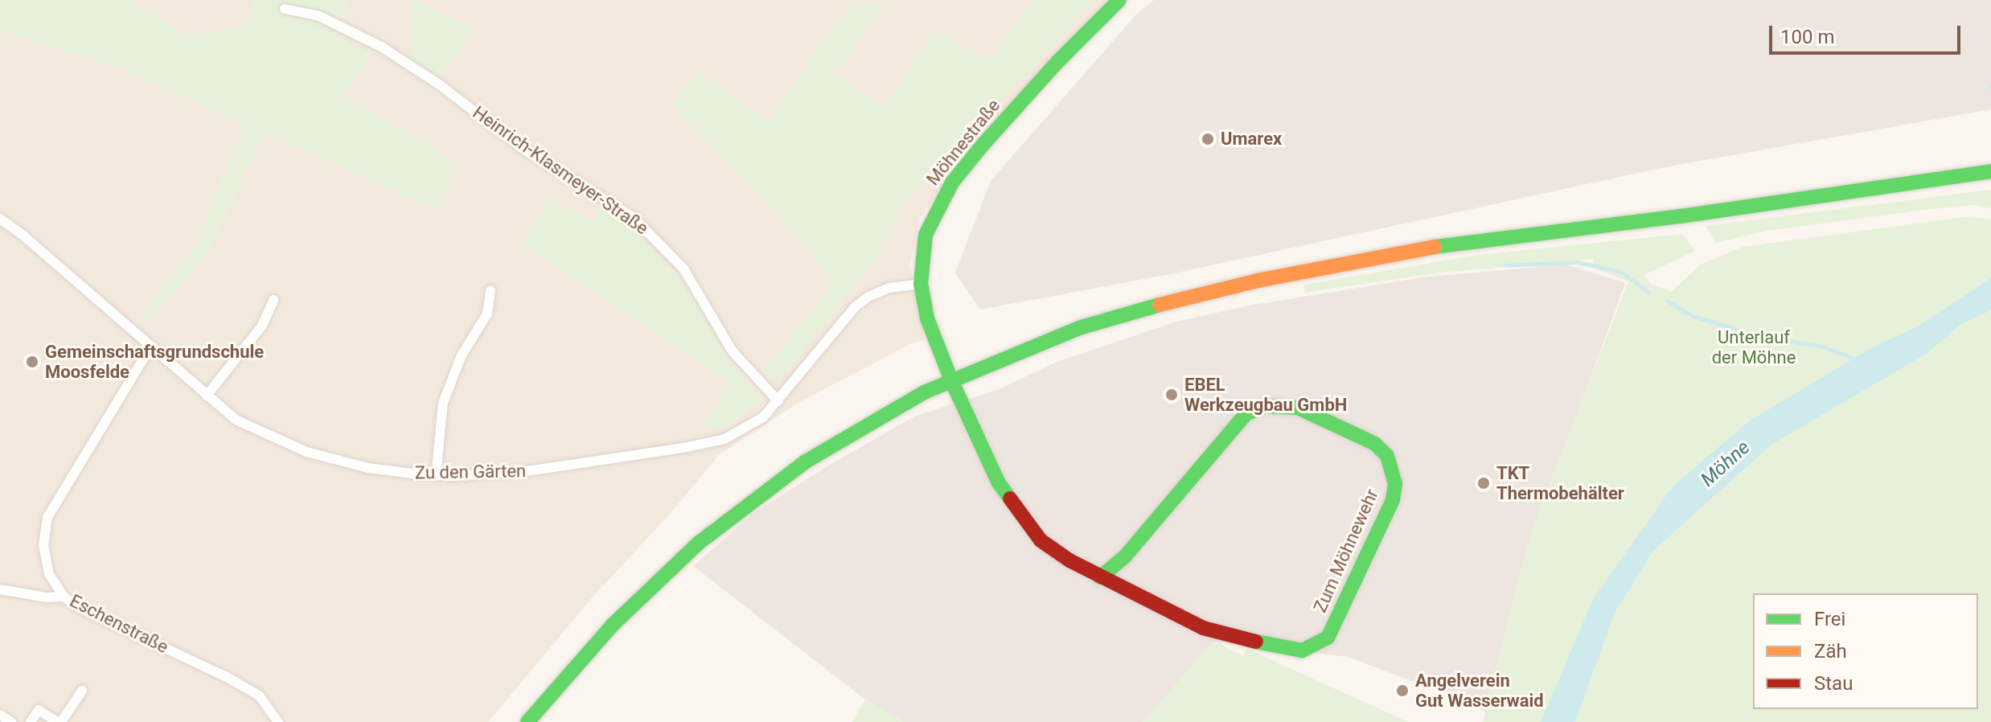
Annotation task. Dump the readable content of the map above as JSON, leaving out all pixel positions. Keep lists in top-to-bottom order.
{
  "streets": {
    "main road": ["Möhnestraße", "Zum Möhnewehr"],
    "street": ["Heinrich-Klasmeyer-Straße", "Zu den Gärten", "Eschenstraße"]
  },
  "crossings": [
    ["Möhnestraße", "Zu den Gärten"],
    ["Möhnestraße", "Zum Möhnewehr"],
    ["Heinrich-Klasmeyer-Straße", "Zu den Gärten"],
    ["Zu den Gärten", "Eschenstraße"]
  ],
  "water": ["Möhne"],
  "parks": ["Unterlauf der Möhne"],
  "places": [
    "Umarex",
    "Gemeinschaftsgrundschule Moosfelde",
    "EBEL Werkzeugbau GmbH",
    "TKT Thermobehälter",
    "Angelverein Gut Wasserwaid"
  ],
  "legend": ["Frei", "Zäh", "Stau"],
  "scale_bar": "100 m"
}
